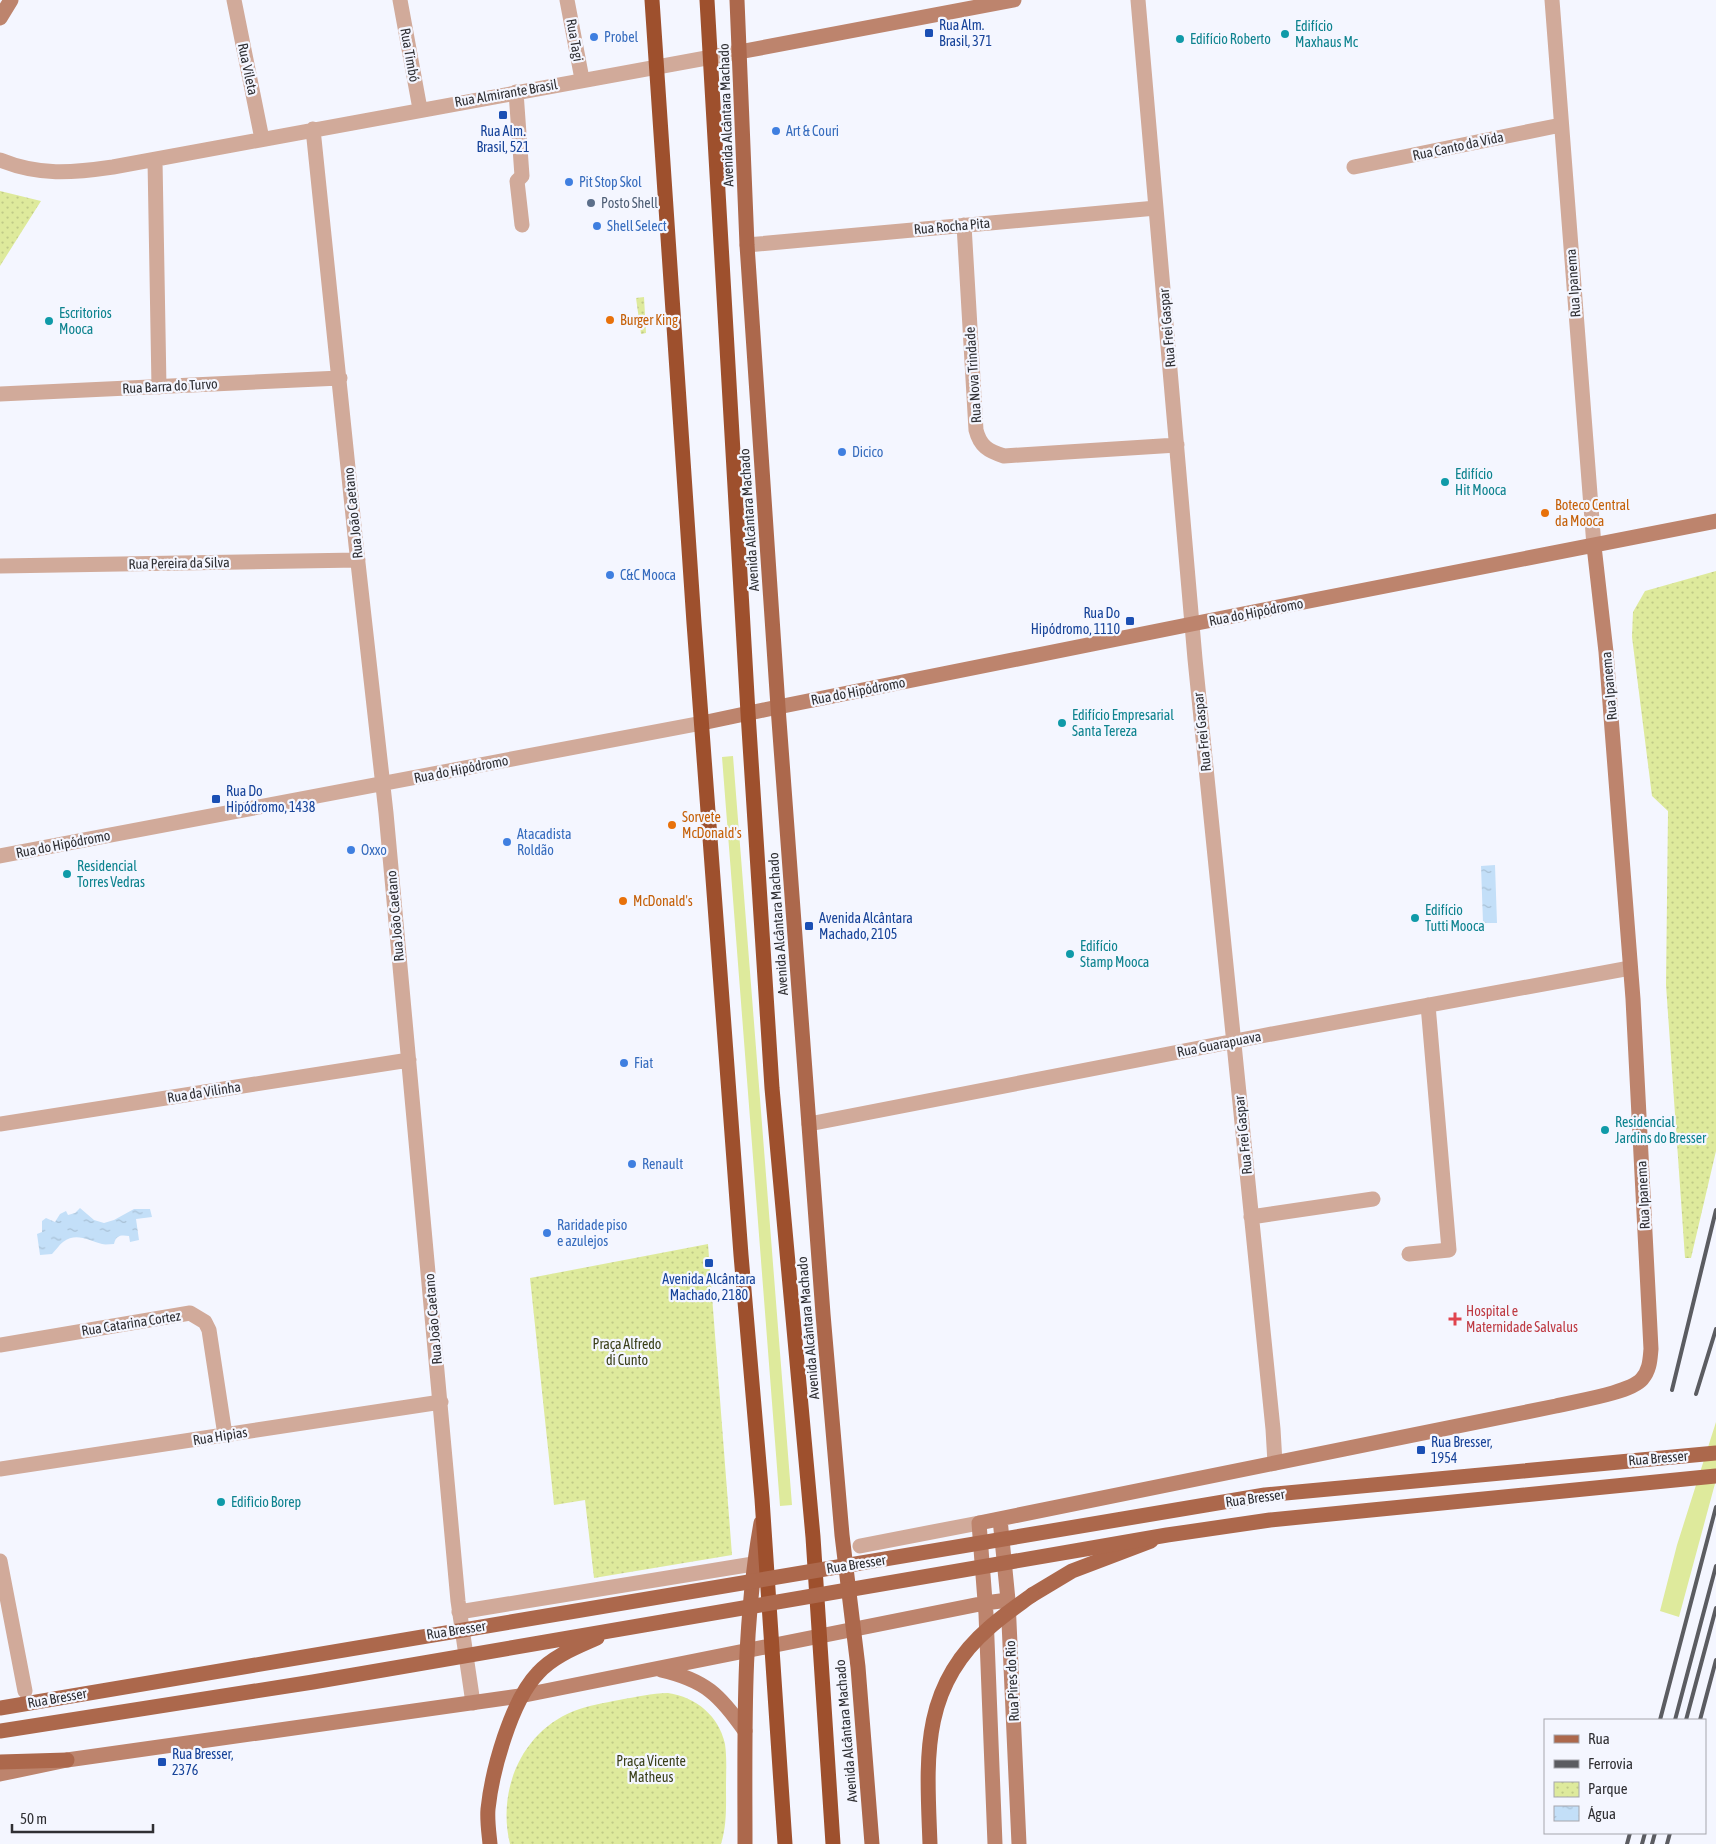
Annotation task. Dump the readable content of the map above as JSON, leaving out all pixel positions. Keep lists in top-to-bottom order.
{
  "streets": {
    "highway": ["Avenida Alcântara Machado"],
    "main road": ["Rua Bresser"],
    "street": [
      "Rua Tagi",
      "Rua Timbó",
      "Rua Vileta",
      "Rua Almirante Brasil",
      "Rua Canto da Vida",
      "Rua Rocha Pita",
      "Rua Ipanema",
      "Rua Frei Gaspar",
      "Rua Nova Trindade",
      "Rua Barra do Turvo",
      "Rua João Caetano",
      "Rua Pereira da Silva",
      "Rua do Hipódromo",
      "Rua Guarapuava",
      "Rua da Vilinha",
      "Rua Catarina Cortez",
      "Rua Hipias",
      "Rua Pires do Rio"
    ]
  },
  "crossings": [
    ["Rua Tagi", "Rua Almirante Brasil"],
    ["Rua Timbó", "Rua Almirante Brasil"],
    ["Rua Vileta", "Rua Almirante Brasil"],
    ["Rua Almirante Brasil", "Avenida Alcântara Machado"],
    ["Rua Almirante Brasil", "Rua João Caetano"],
    ["Avenida Alcântara Machado", "Rua Rocha Pita"],
    ["Avenida Alcântara Machado", "Rua do Hipódromo"],
    ["Avenida Alcântara Machado", "Rua Guarapuava"],
    ["Rua Canto da Vida", "Rua Ipanema"],
    ["Rua Rocha Pita", "Rua Frei Gaspar"],
    ["Rua Rocha Pita", "Rua Nova Trindade"],
    ["Rua Ipanema", "Rua do Hipódromo"],
    ["Rua Ipanema", "Rua Guarapuava"],
    ["Rua Ipanema", "Rua Bresser"],
    ["Rua Frei Gaspar", "Rua Nova Trindade"],
    ["Rua Frei Gaspar", "Rua do Hipódromo"],
    ["Rua Frei Gaspar", "Rua Guarapuava"],
    ["Rua Frei Gaspar", "Rua Bresser"],
    ["Rua Barra do Turvo", "Rua João Caetano"],
    ["Rua João Caetano", "Rua Pereira da Silva"],
    ["Rua João Caetano", "Rua do Hipódromo"],
    ["Rua João Caetano", "Rua da Vilinha"],
    ["Rua João Caetano", "Rua Hipias"],
    ["Rua João Caetano", "Rua Bresser"],
    ["Rua Catarina Cortez", "Rua Hipias"],
    ["Rua Bresser", "Rua Pires do Rio"]
  ],
  "parks": ["Praça Alfredo di Cunto", "Praça Vicente Matheus"],
  "places": {
    "transit": [
      "Rua Alm. Brasil, 371",
      "Rua Alm. Brasil, 521",
      "Rua Do Hipódromo, 1110",
      "Rua Do Hipódromo, 1438",
      "Avenida Alcântara Machado, 2105",
      "Avenida Alcântara Machado, 2180",
      "Rua Bresser, 1954",
      "Rua Bresser, 2376"
    ],
    "other": [
      "Edifício Maxhaus Mc",
      "Probel",
      "Edifício Roberto",
      "Art & Couri",
      "Pit Stop Skol",
      "Posto Shell",
      "Shell Select",
      "Burger King",
      "Escritorios Mooca",
      "Dicico",
      "Edifício Hit Mooca",
      "Boteco Central da Mooca",
      "C&C Mooca",
      "Edifício Empresarial Santa Tereza",
      "Sorvete McDonald's",
      "Atacadista Roldão",
      "Oxxo",
      "Residencial Torres Vedras",
      "McDonald's",
      "Edifício Tutti Mooca",
      "Edifício Stamp Mooca",
      "Fiat",
      "Residencial Jardins do Bresser",
      "Renault",
      "Raridade piso e azulejos",
      "Edifìcio Borep"
    ],
    "health": ["Hospital e Maternidade Salvalus"]
  },
  "legend": [
    "Rua",
    "Ferrovia",
    "Parque",
    "Água"
  ],
  "scale_bar": "50 m"
}
